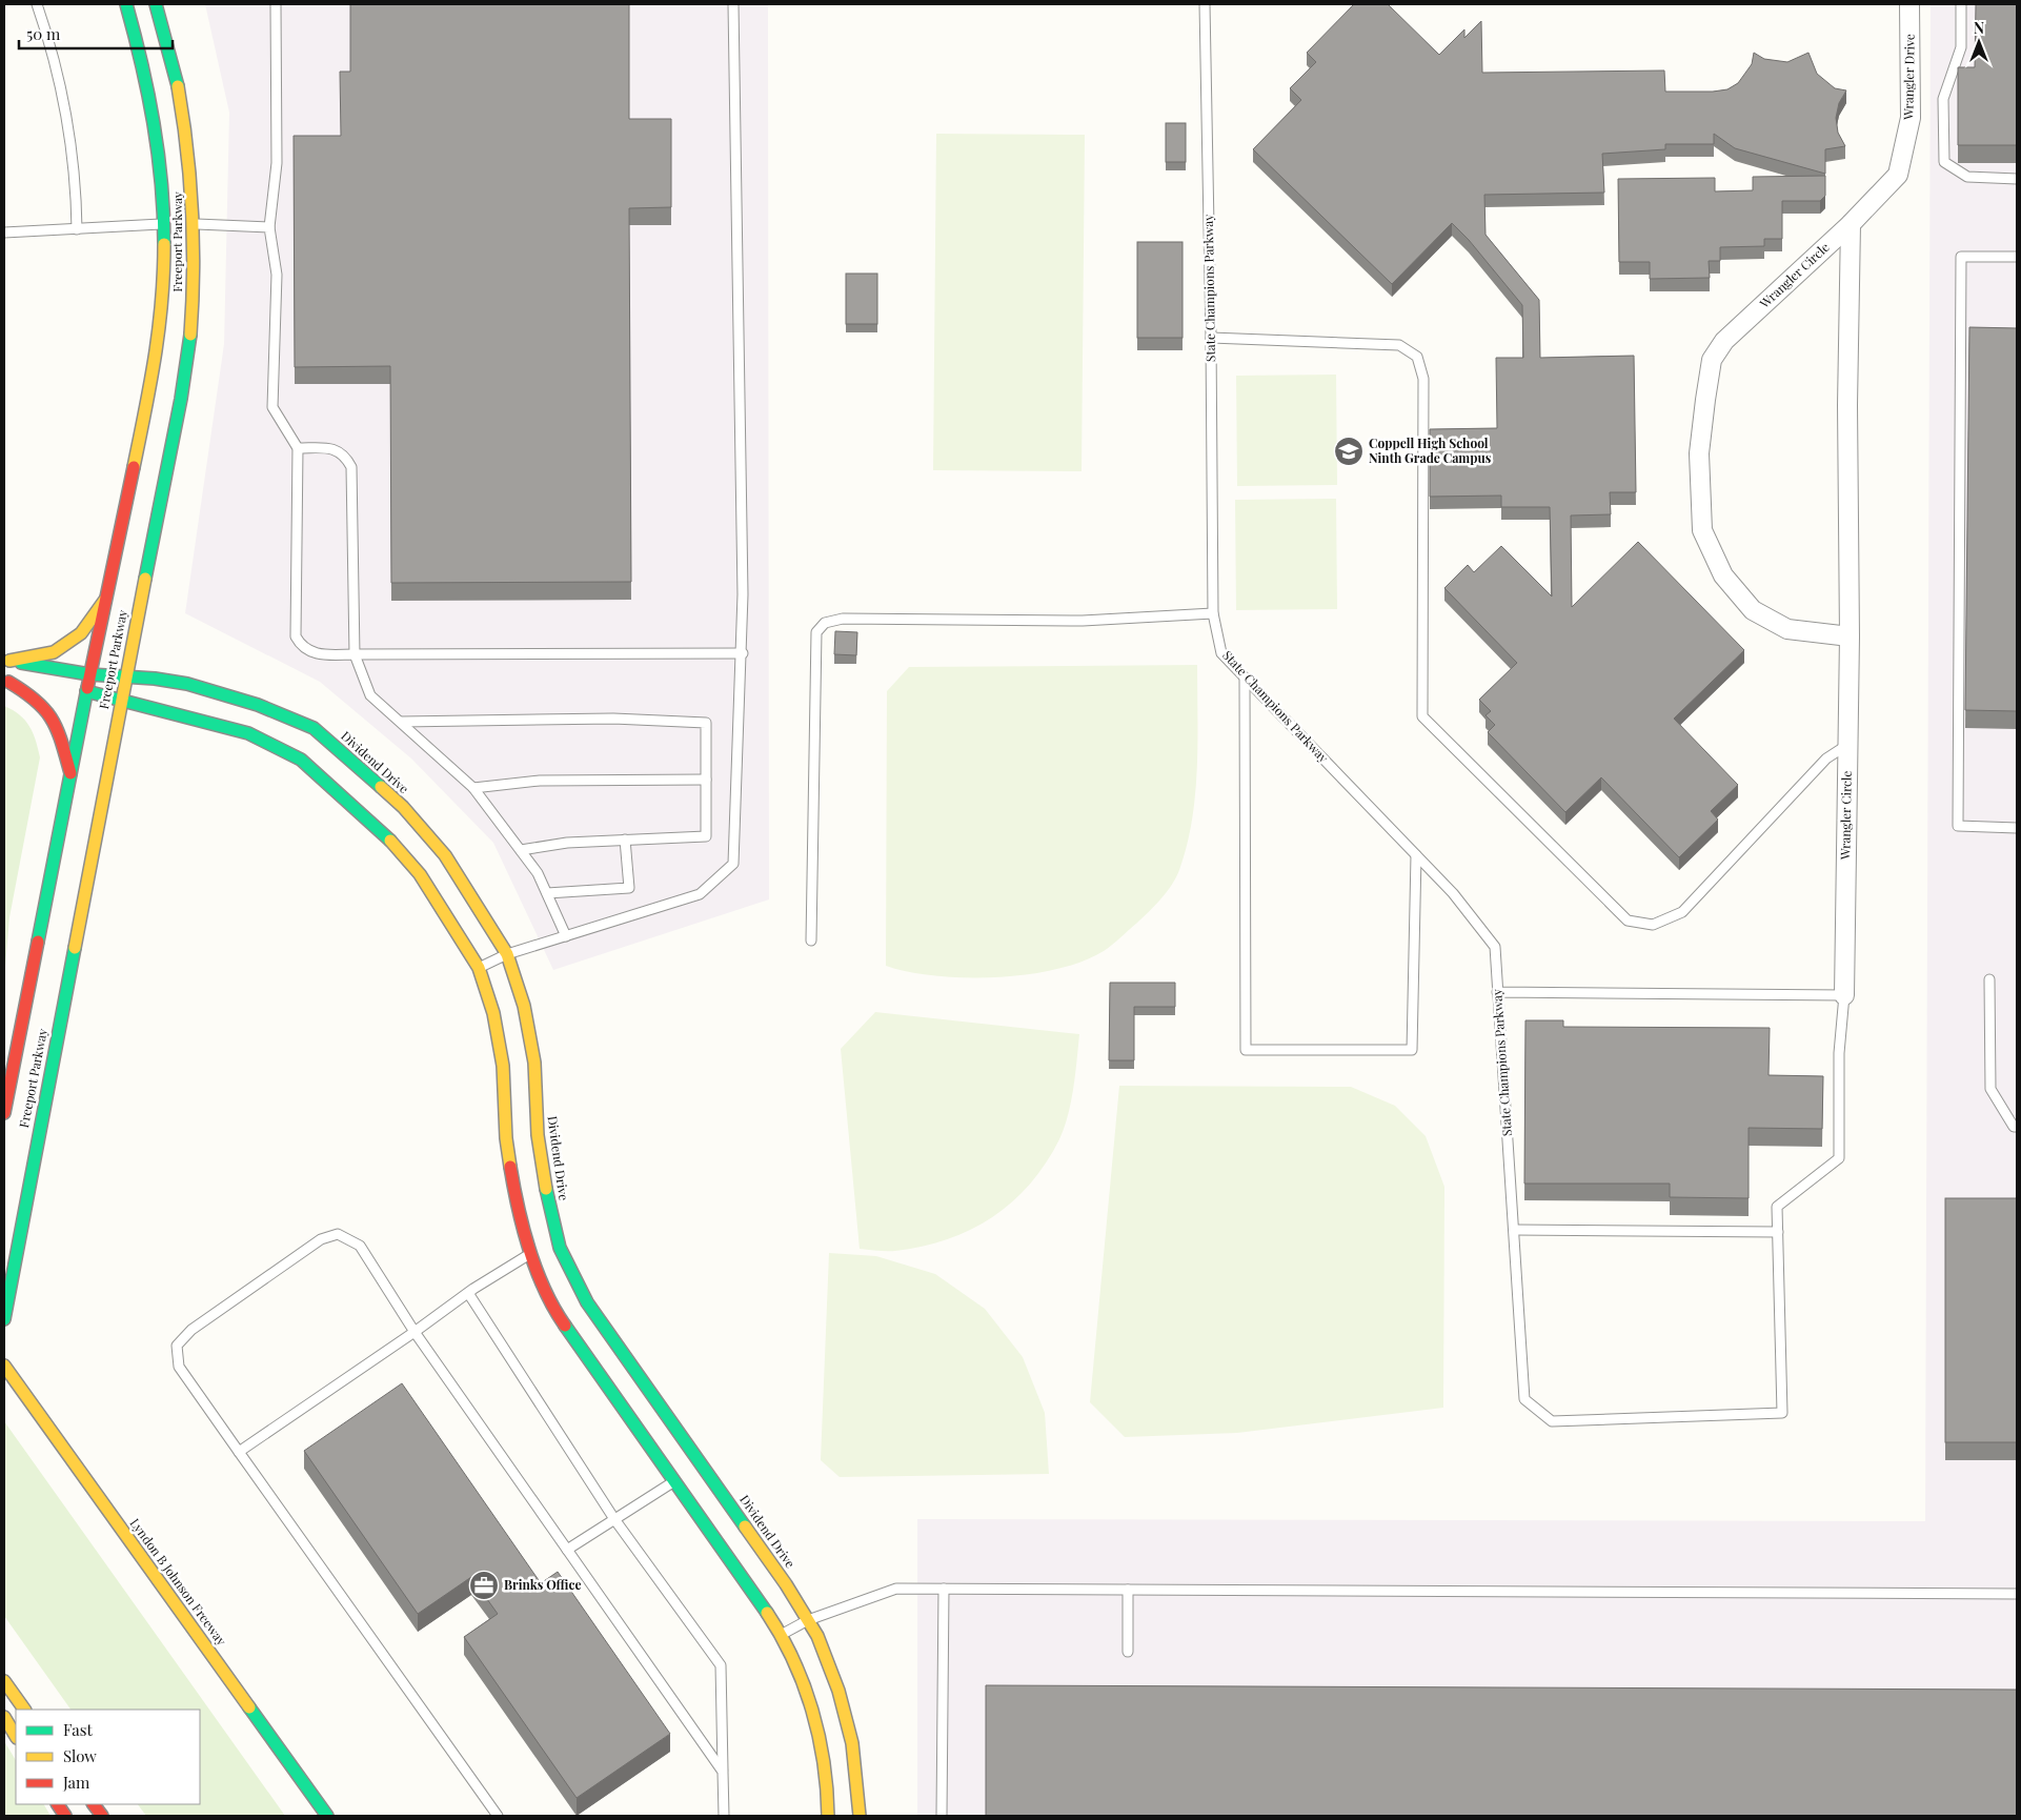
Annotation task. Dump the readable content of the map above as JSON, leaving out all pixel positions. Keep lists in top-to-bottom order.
{
  "streets": {
    "main road": ["Freeport Parkway", "Dividend Drive", "Lyndon B Johnson Freeway"],
    "street": ["Wrangler Drive", "Wrangler Circle"],
    "lane": ["State Champions Parkway"]
  },
  "crossings": [
    ["Wrangler Drive", "Wrangler Circle"],
    ["Freeport Parkway", "Dividend Drive"]
  ],
  "places": {
    "school or university": ["Coppell High School Ninth Grade Campus"],
    "office": ["Brinks Office"]
  },
  "legend": ["Fast", "Slow", "Jam"],
  "scale_bar": "50 m",
  "north": "top"
}
